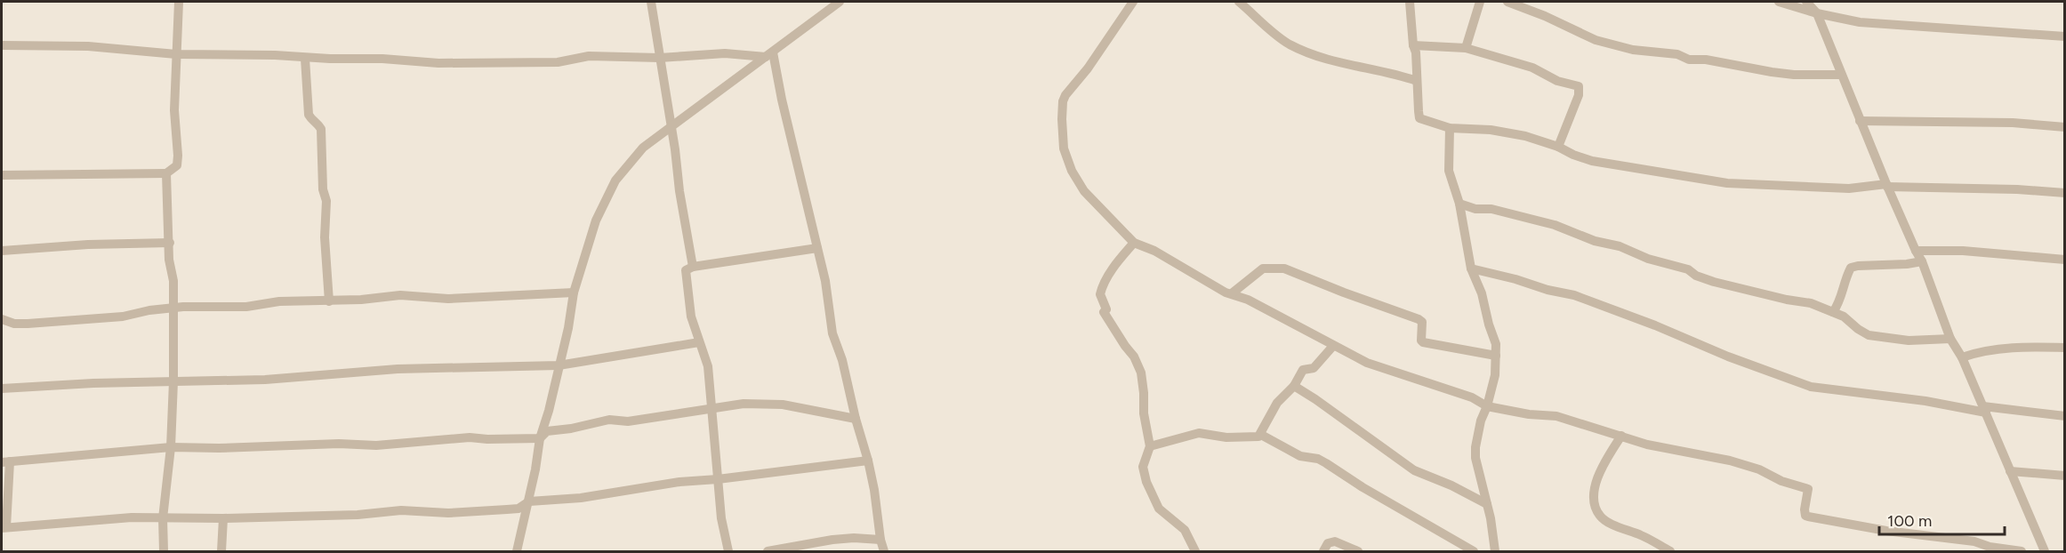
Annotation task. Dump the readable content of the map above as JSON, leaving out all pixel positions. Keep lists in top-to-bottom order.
{
  "scale_bar": "100 m"
}
